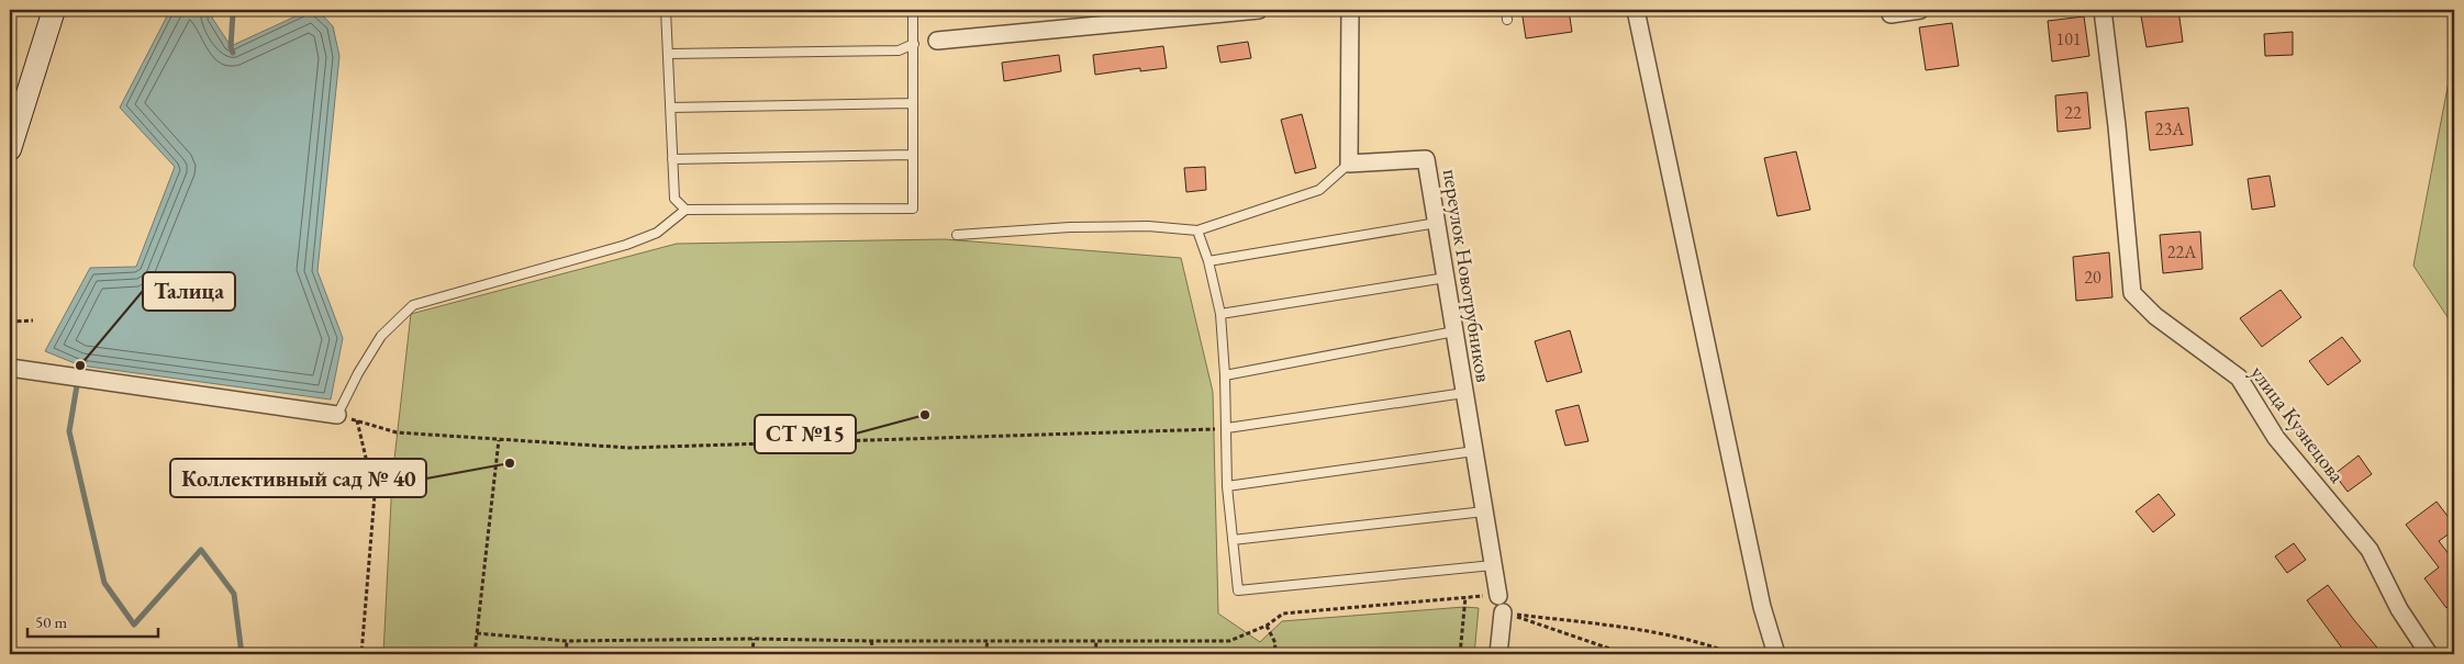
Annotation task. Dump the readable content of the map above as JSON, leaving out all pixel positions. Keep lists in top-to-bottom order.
{
  "streets": {
    "street": ["переулок Новотрубников", "улица Кузнецова"]
  },
  "places": ["Талица", "СТ №15", "Коллективный сад № 40"],
  "house_numbers": [
    "101",
    "22",
    "23А",
    "22А",
    "20"
  ],
  "scale_bar": "50 m"
}
